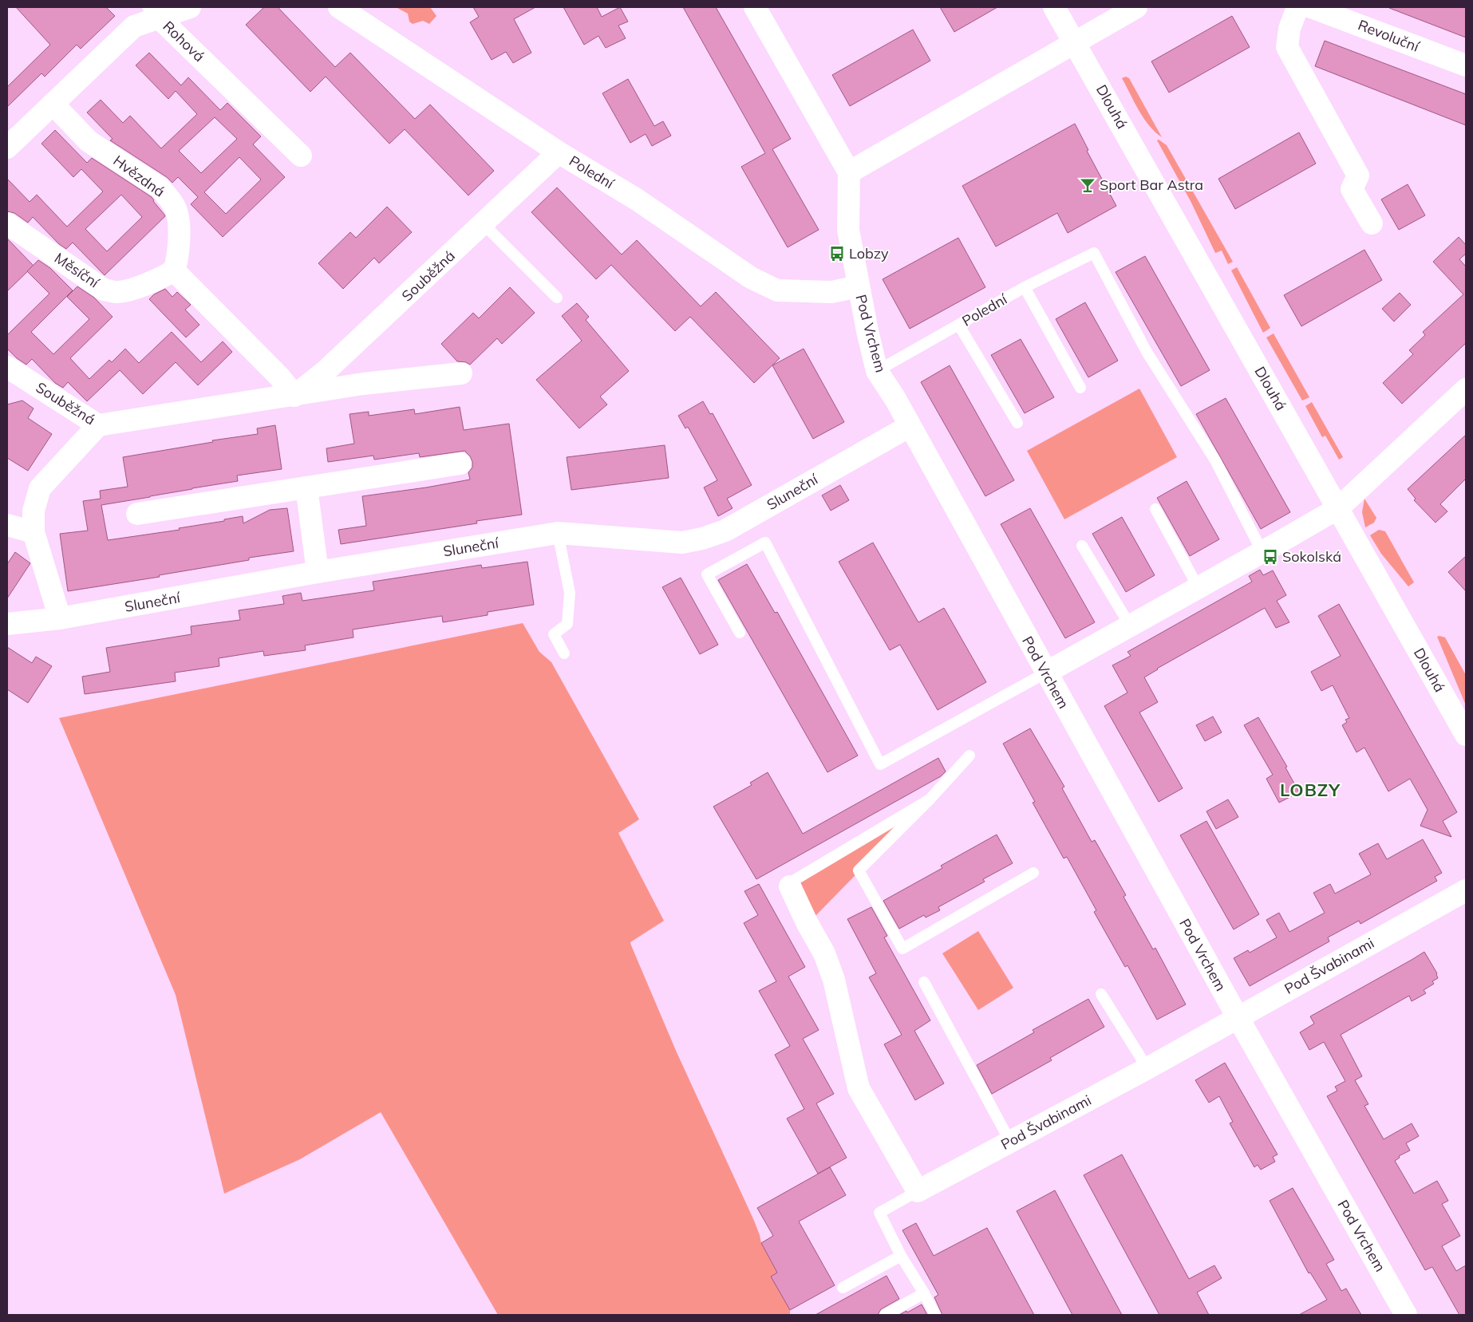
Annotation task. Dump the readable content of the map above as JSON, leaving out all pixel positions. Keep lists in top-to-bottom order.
{
  "streets": {
    "street": [
      "Revoluční",
      "Rohová",
      "Dlouhá",
      "Polední",
      "Hvězdná",
      "Měsíční",
      "Souběžná",
      "Pod Vrchem",
      "Sluneční",
      "Pod Švabinami"
    ]
  },
  "crossings": [
    ["Rohová", "Hvězdná"],
    ["Polední", "Souběžná"],
    ["Polední", "Pod Vrchem"],
    ["Hvězdná", "Měsíční"],
    ["Pod Vrchem", "Sluneční"],
    ["Pod Vrchem", "Pod Švabinami"]
  ],
  "districts": ["LOBZY"],
  "places": {
    "bar": ["Sport Bar Astra"],
    "bus stop": ["Lobzy", "Sokolská"]
  }
}
